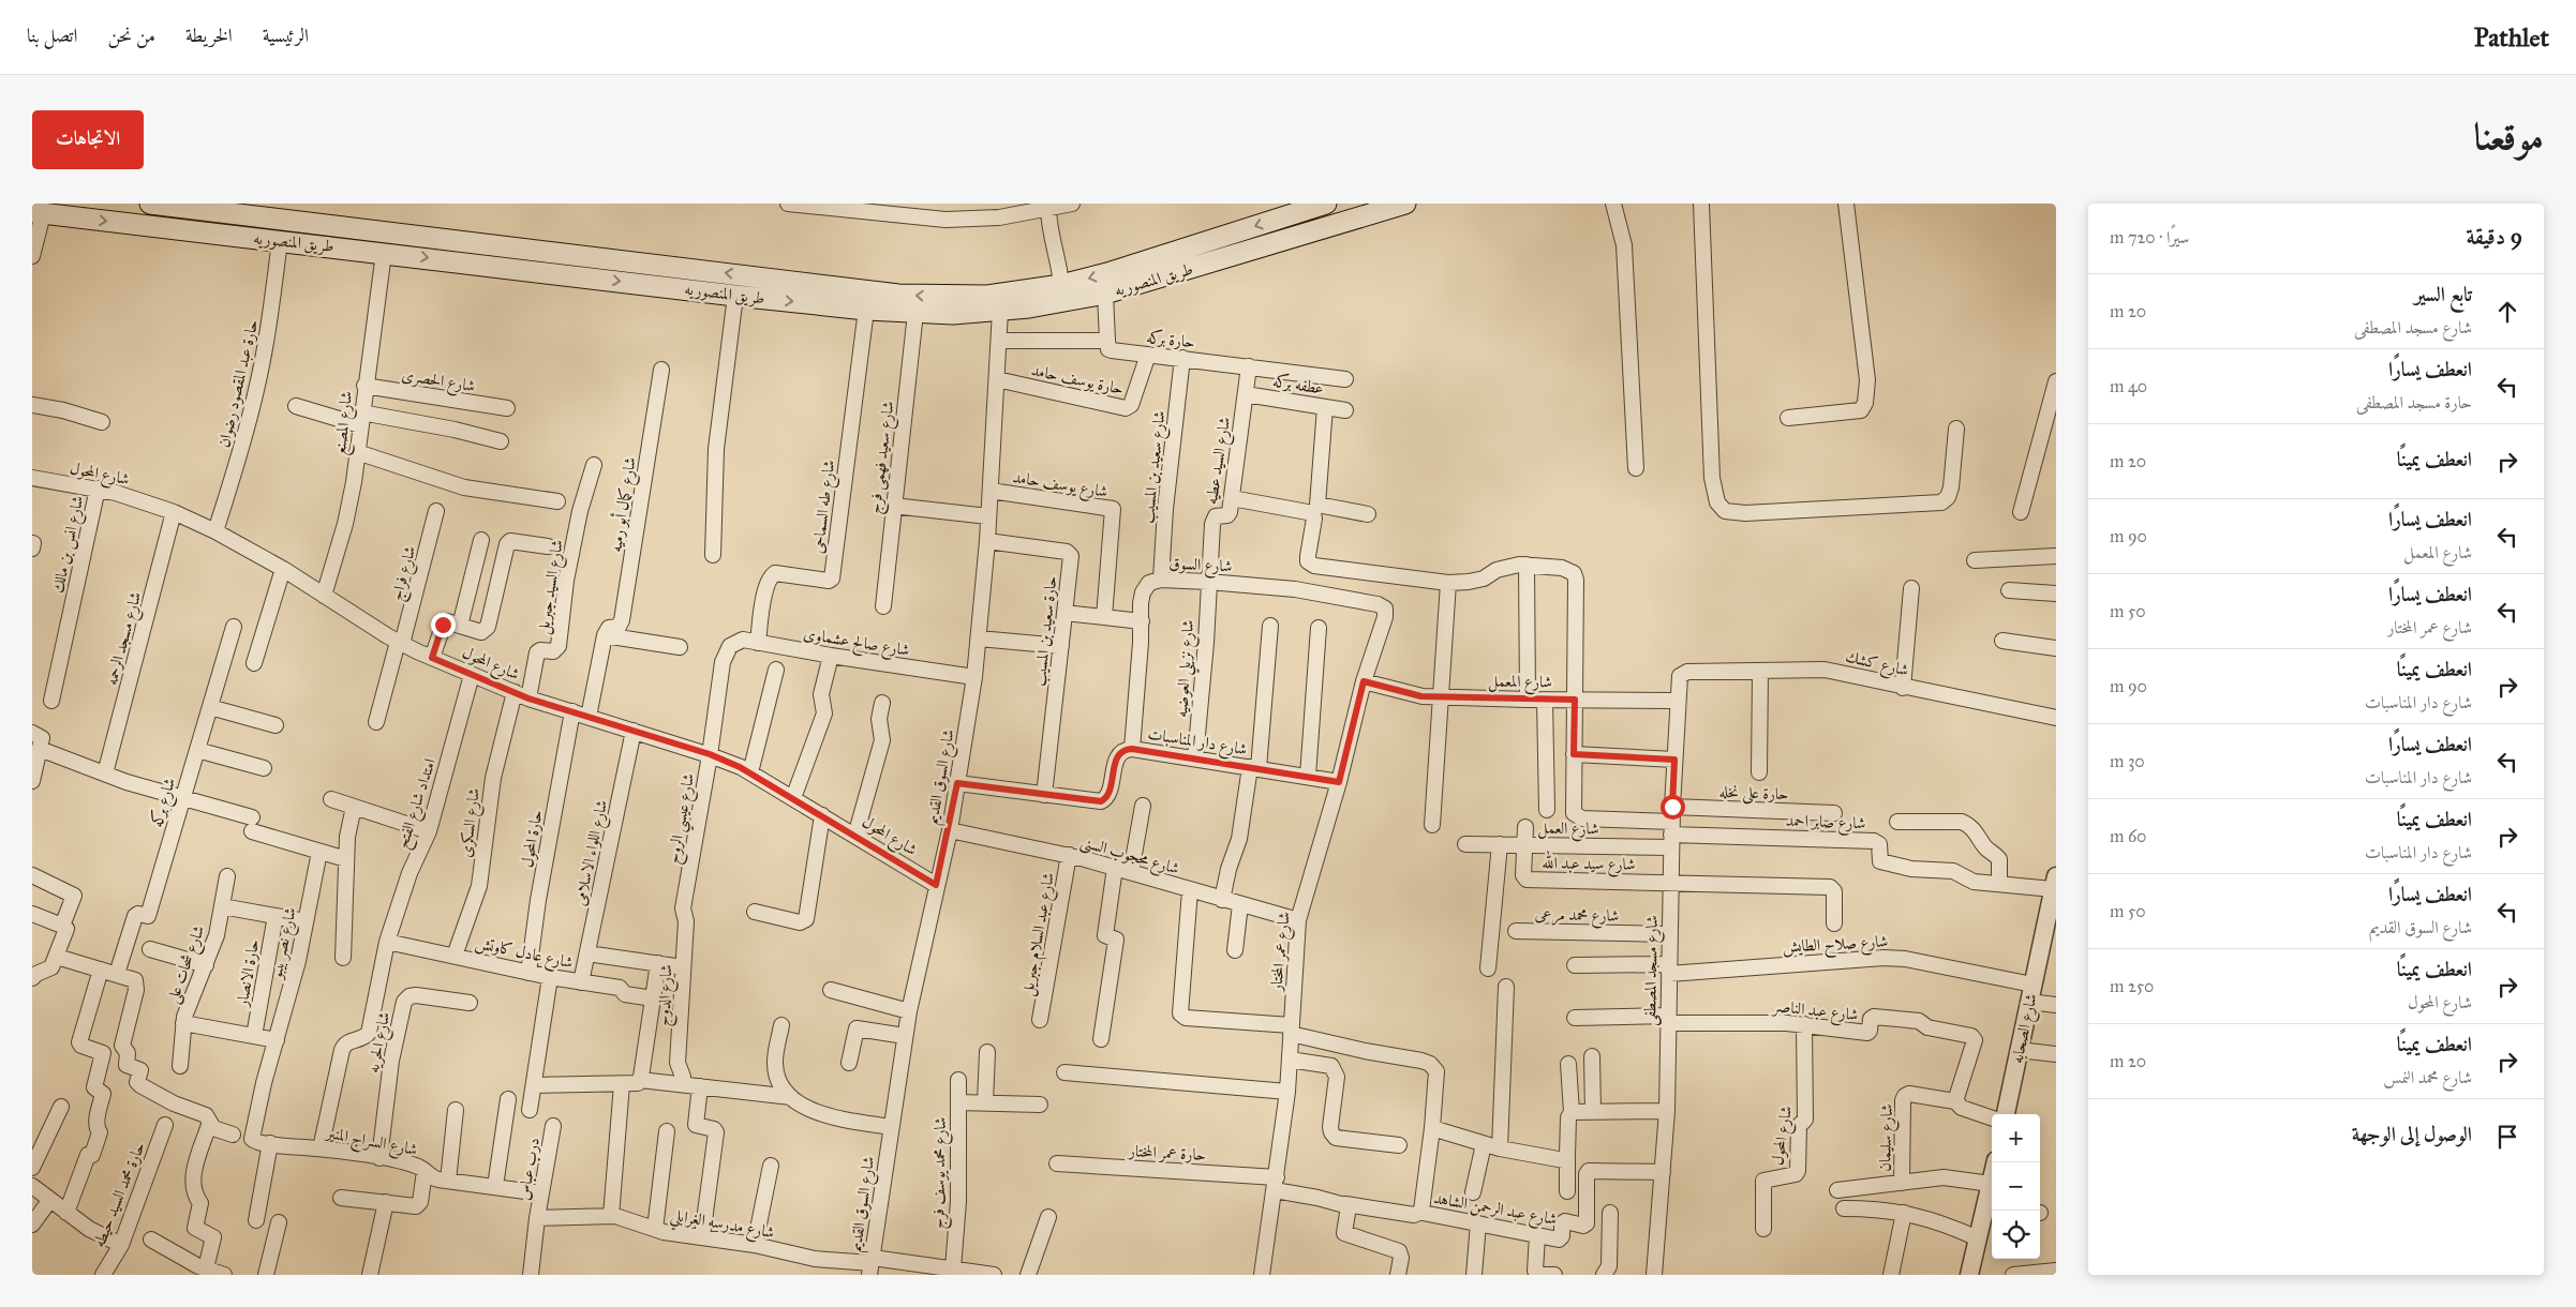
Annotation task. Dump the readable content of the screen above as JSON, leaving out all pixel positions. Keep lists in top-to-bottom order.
{
  "streets": {
    "main road": ["طريق المنصوريه"],
    "street": [
      "حارة بركه",
      "حارة يوسف حامد",
      "شارع الحصرى",
      "حارة عبد المقصود رضوان",
      "عطفه بركه",
      "شارع المصنع",
      "شارع سعيد فهمى فرج",
      "شارع السيد عطيه",
      "شارع سعيد بن المسيب",
      "شارع المحول",
      "شارع يوسف حامد",
      "شارع كمال أبو رميه",
      "شارع طه السماحى",
      "شارع انس بن مالك",
      "شارع السوق",
      "شارع فراج",
      "شارع السيد جبريل",
      "حارة سعيد بن المسيب",
      "شارع مسجد الرحمه",
      "شارع صالح عشماوى",
      "شارع كشك",
      "شارع نزيلي العوضيه",
      "شارع المعمل",
      "شارع دار المناسبات",
      "شارع السوق القديم",
      "حارة على نخله",
      "شارع بركه",
      "امتداد شارع الفتح",
      "شارع عيسي الروح",
      "شارع صابر احمد",
      "شارع السكرى",
      "شارع العمل",
      "حارة المحول",
      "شارع اللواء الاسلامى",
      "شارع محجوب السنى",
      "شارع سيد عبد الله",
      "شارع محمد مرعى",
      "شارع عبد السلام جبريل",
      "شارع نصر بيبو",
      "شارع صلاح الطايش",
      "شارع عمر المختار",
      "شارع عادل كاوتش",
      "شارع شحات على",
      "شارع مسجد المصطفى",
      "حارة الانصار",
      "شارع الدوح",
      "شارع عبد الناصر",
      "شارع الصحابه",
      "شارع الحريه",
      "شارع سليمان",
      "شارع السراج المنير",
      "حارة عمر المختار",
      "درب عباس",
      "شارع محمد يوسف فرج",
      "حارة محمد السيد حيطه",
      "شارع عبد الرحمن الشاهد",
      "شارع مدرسه الغرابلي"
    ]
  },
  "crossings": [
    ["طريق المنصوريه", "حارة عبد المقصود رضوان"],
    ["طريق المنصوريه", "شارع المصنع"],
    ["طريق المنصوريه", "شارع سعيد فهمى فرج"],
    ["طريق المنصوريه", "شارع طه السماحى"],
    ["طريق المنصوريه", "شارع السوق القديم"],
    ["حارة بركه", "حارة يوسف حامد"],
    ["حارة بركه", "شارع السيد عطيه"],
    ["حارة بركه", "شارع سعيد بن المسيب"],
    ["حارة يوسف حامد", "شارع السوق القديم"],
    ["شارع الحصرى", "شارع المصنع"],
    ["حارة عبد المقصود رضوان", "شارع المحول"],
    ["عطفه بركه", "شارع السيد عطيه"],
    ["شارع المصنع", "شارع المحول"],
    ["شارع السيد عطيه", "شارع السوق"],
    ["شارع السيد عطيه", "شارع نزيلي العوضيه"],
    ["شارع سعيد بن المسيب", "شارع السوق"],
    ["شارع المحول", "شارع انس بن مالك"],
    ["شارع المحول", "شارع فراج"],
    ["شارع المحول", "شارع السيد جبريل"],
    ["شارع المحول", "شارع مسجد الرحمه"],
    ["شارع المحول", "شارع السوق القديم"],
    ["شارع المحول", "امتداد شارع الفتح"],
    ["شارع المحول", "شارع عيسي الروح"],
    ["شارع المحول", "شارع السكرى"],
    ["شارع المحول", "حارة المحول"],
    ["شارع المحول", "شارع اللواء الاسلامى"],
    ["شارع المحول", "شارع عبد الناصر"],
    ["شارع يوسف حامد", "شارع السوق القديم"],
    ["شارع طه السماحى", "شارع صالح عشماوى"],
    ["شارع السوق", "شارع نزيلي العوضيه"],
    ["شارع السوق", "شارع دار المناسبات"],
    ["شارع السوق", "شارع عمر المختار"],
    ["حارة سعيد بن المسيب", "شارع دار المناسبات"],
    ["حارة سعيد بن المسيب", "شارع السوق القديم"],
    ["شارع صالح عشماوى", "شارع السوق القديم"],
    ["شارع صالح عشماوى", "شارع عيسي الروح"],
    ["شارع كشك", "شارع مسجد المصطفى"],
    ["شارع نزيلي العوضيه", "شارع دار المناسبات"],
    ["شارع المعمل", "شارع عمر المختار"],
    ["شارع المعمل", "شارع مسجد المصطفى"],
    ["شارع دار المناسبات", "شارع السوق القديم"],
    ["شارع دار المناسبات", "شارع عمر المختار"],
    ["شارع السوق القديم", "شارع محجوب السنى"],
    ["شارع السوق القديم", "شارع مدرسه الغرابلي"],
    ["حارة على نخله", "شارع صابر احمد"],
    ["حارة على نخله", "شارع العمل"],
    ["حارة على نخله", "شارع مسجد المصطفى"],
    ["امتداد شارع الفتح", "شارع عادل كاوتش"],
    ["امتداد شارع الفتح", "شارع السراج المنير"],
    ["شارع عيسي الروح", "شارع الدوح"],
    ["شارع صابر احمد", "شارع العمل"],
    ["شارع صابر احمد", "شارع مسجد المصطفى"],
    ["شارع صابر احمد", "شارع الصحابه"],
    ["شارع السكرى", "شارع عادل كاوتش"],
    ["شارع العمل", "شارع سيد عبد الله"],
    ["شارع العمل", "شارع مسجد المصطفى"],
    ["حارة المحول", "شارع عادل كاوتش"],
    ["شارع اللواء الاسلامى", "شارع عادل كاوتش"],
    ["شارع محجوب السنى", "شارع عبد السلام جبريل"],
    ["شارع محجوب السنى", "شارع عمر المختار"],
    ["شارع محجوب السنى", "شارع عبد الرحمن الشاهد"],
    ["شارع سيد عبد الله", "شارع مسجد المصطفى"],
    ["شارع محمد مرعى", "شارع مسجد المصطفى"],
    ["شارع نصر بيبو", "شارع السراج المنير"],
    ["شارع صلاح الطايش", "شارع مسجد المصطفى"],
    ["شارع صلاح الطايش", "شارع الصحابه"],
    ["شارع عمر المختار", "حارة عمر المختار"],
    ["شارع عمر المختار", "شارع عبد الرحمن الشاهد"],
    ["شارع مسجد المصطفى", "شارع عبد الناصر"],
    ["شارع مسجد المصطفى", "شارع عبد الرحمن الشاهد"],
    ["شارع عبد الناصر", "شارع سليمان"],
    ["شارع الحريه", "شارع السراج المنير"],
    ["شارع السراج المنير", "درب عباس"],
    ["حارة عمر المختار", "شارع عبد الرحمن الشاهد"],
    ["درب عباس", "شارع مدرسه الغرابلي"],
    ["شارع محمد يوسف فرج", "شارع مدرسه الغرابلي"]
  ],
  "page": {
    "header": "Pathlet",
    "nav": [
      "الرئيسية",
      "الخريطة",
      "من نحن",
      "اتصل بنا"
    ],
    "title": "موقعنا",
    "buttons": "الاتجاهات",
    "heading": ["9 دقيقة", "سيرًا · 720 m"],
    "list": [
      ["تابع السير", "شارع مسجد المصطفى", "20 m"],
      ["انعطف يسارًا", "حارة مسجد المصطفى", "40 m"],
      ["انعطف يمينًا", "20 m"],
      ["انعطف يسارًا", "شارع المعمل", "90 m"],
      ["انعطف يسارًا", "شارع عمر المختار", "50 m"],
      ["انعطف يمينًا", "شارع دار المناسبات", "90 m"],
      ["انعطف يسارًا", "شارع دار المناسبات", "30 m"],
      ["انعطف يمينًا", "شارع دار المناسبات", "60 m"],
      ["انعطف يسارًا", "شارع السوق القديم", "50 m"],
      ["انعطف يمينًا", "شارع المحول", "250 m"],
      ["انعطف يمينًا", "شارع محمد النمس", "20 m"],
      "الوصول إلى الوجهة"
    ],
    "map_buttons": ["+", "−"]
  }
}
